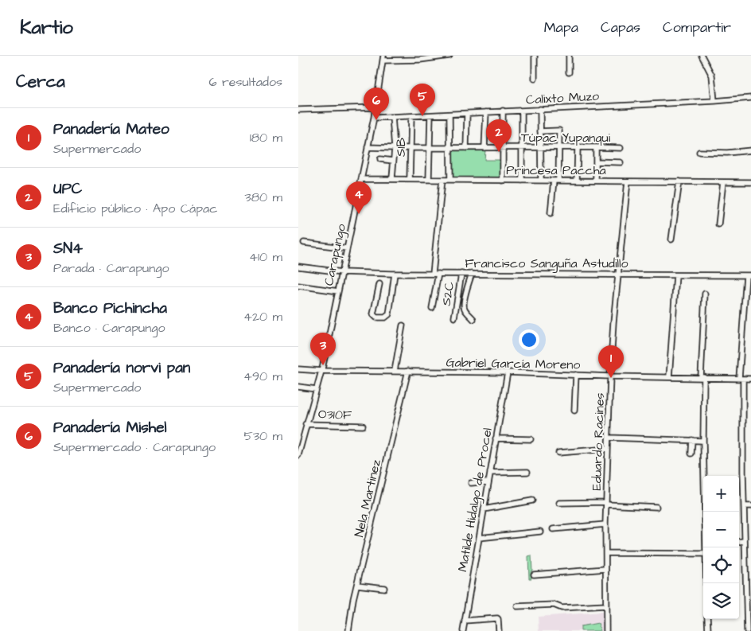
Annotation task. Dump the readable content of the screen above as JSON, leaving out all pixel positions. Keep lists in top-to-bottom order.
{
  "streets": {
    "street": [
      "Calixto Muzo",
      "Túpac Yupanqui",
      "S1B",
      "Princesa Paccha",
      "Carapungo",
      "Francisco Sanguña Astudillo",
      "S2C",
      "Gabriel García Moreno",
      "O310F",
      "Eduardo Racines",
      "Nela Martinez",
      "Matilde Hidalgo de Procel"
    ]
  },
  "crossings": [
    ["Calixto Muzo", "S1B"],
    ["Calixto Muzo", "Carapungo"],
    ["Túpac Yupanqui", "S1B"],
    ["Túpac Yupanqui", "Carapungo"],
    ["S1B", "Princesa Paccha"],
    ["Princesa Paccha", "Carapungo"],
    ["Princesa Paccha", "Eduardo Racines"],
    ["Carapungo", "Francisco Sanguña Astudillo"],
    ["Carapungo", "Gabriel García Moreno"],
    ["Carapungo", "O310F"],
    ["Francisco Sanguña Astudillo", "S2C"],
    ["Francisco Sanguña Astudillo", "Eduardo Racines"],
    ["Gabriel García Moreno", "Eduardo Racines"],
    ["Gabriel García Moreno", "Nela Martinez"],
    ["Gabriel García Moreno", "Matilde Hidalgo de Procel"]
  ],
  "page": {
    "header": "Kartio",
    "nav": ["Mapa", "Capas", "Compartir"],
    "heading": ["Cerca", "6 resultados"],
    "pins": [
      "5",
      "6",
      "2",
      "4",
      "3",
      "1"
    ],
    "list": [
      {
        "mark": "1",
        "name": "Panadería Mateo",
        "note": "Supermercado",
        "value": "180 m"
      },
      {
        "mark": "2",
        "name": "UPC",
        "note": "Edificio público · Apo Cápac",
        "value": "380 m"
      },
      {
        "mark": "3",
        "name": "SN4",
        "note": "Parada · Carapungo",
        "value": "410 m"
      },
      {
        "mark": "4",
        "name": "Banco Pichincha",
        "note": "Banco · Carapungo",
        "value": "420 m"
      },
      {
        "mark": "5",
        "name": "Panadería norvi pan",
        "note": "Supermercado",
        "value": "490 m"
      },
      {
        "mark": "6",
        "name": "Panadería Mishel",
        "note": "Supermercado · Carapungo",
        "value": "530 m"
      }
    ],
    "map_buttons": ["+", "−"]
  }
}
